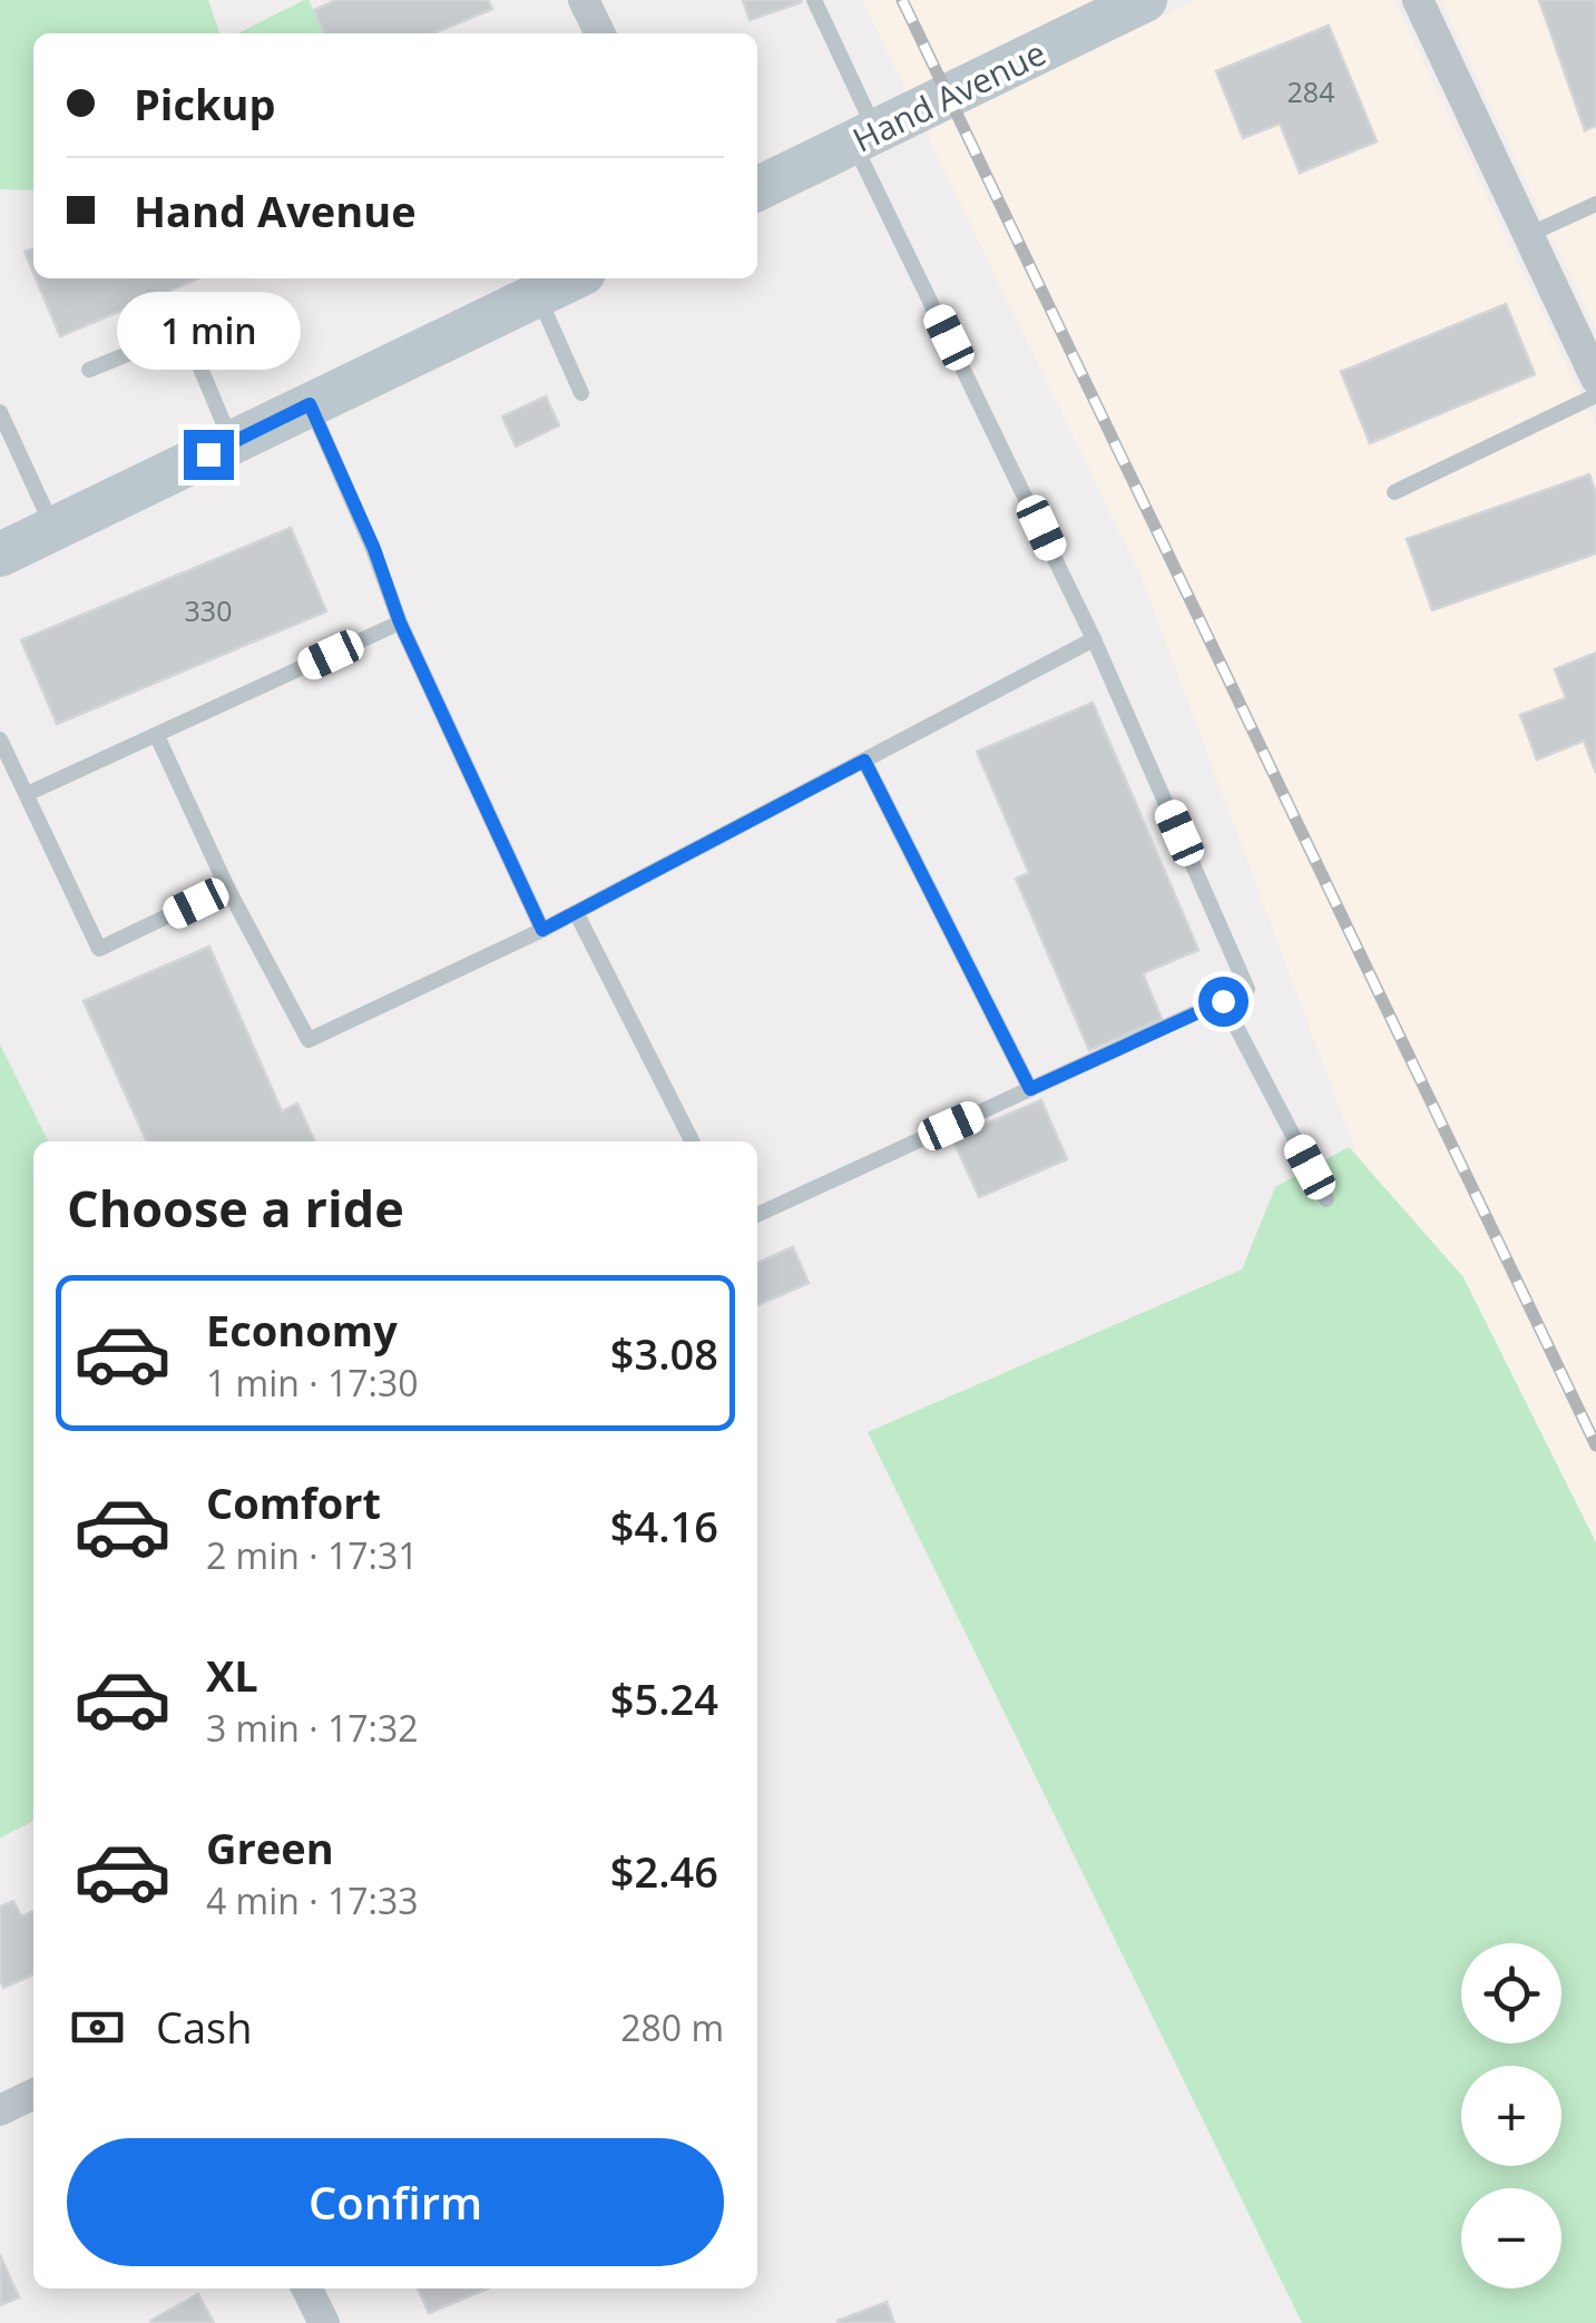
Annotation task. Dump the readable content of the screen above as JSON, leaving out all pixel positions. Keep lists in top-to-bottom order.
{
  "streets": {
    "street": ["Hand Avenue"]
  },
  "house_numbers": ["284", "330"],
  "page": {
    "banner": ["Pickup", "Hand Avenue"],
    "bubble": "1 min",
    "heading": "Choose a ride",
    "list": [
      {
        "name": "Economy",
        "note": "1 min · 17:30",
        "value": "$3.08"
      },
      {
        "name": "Comfort",
        "note": "2 min · 17:31",
        "value": "$4.16"
      },
      {
        "name": "XL",
        "note": "3 min · 17:32",
        "value": "$5.24"
      },
      {
        "name": "Green",
        "note": "4 min · 17:33",
        "value": "$2.46"
      }
    ],
    "map_buttons": ["+", "−"],
    "pay": ["Cash", "280 m"],
    "buttons": "Confirm"
  }
}
